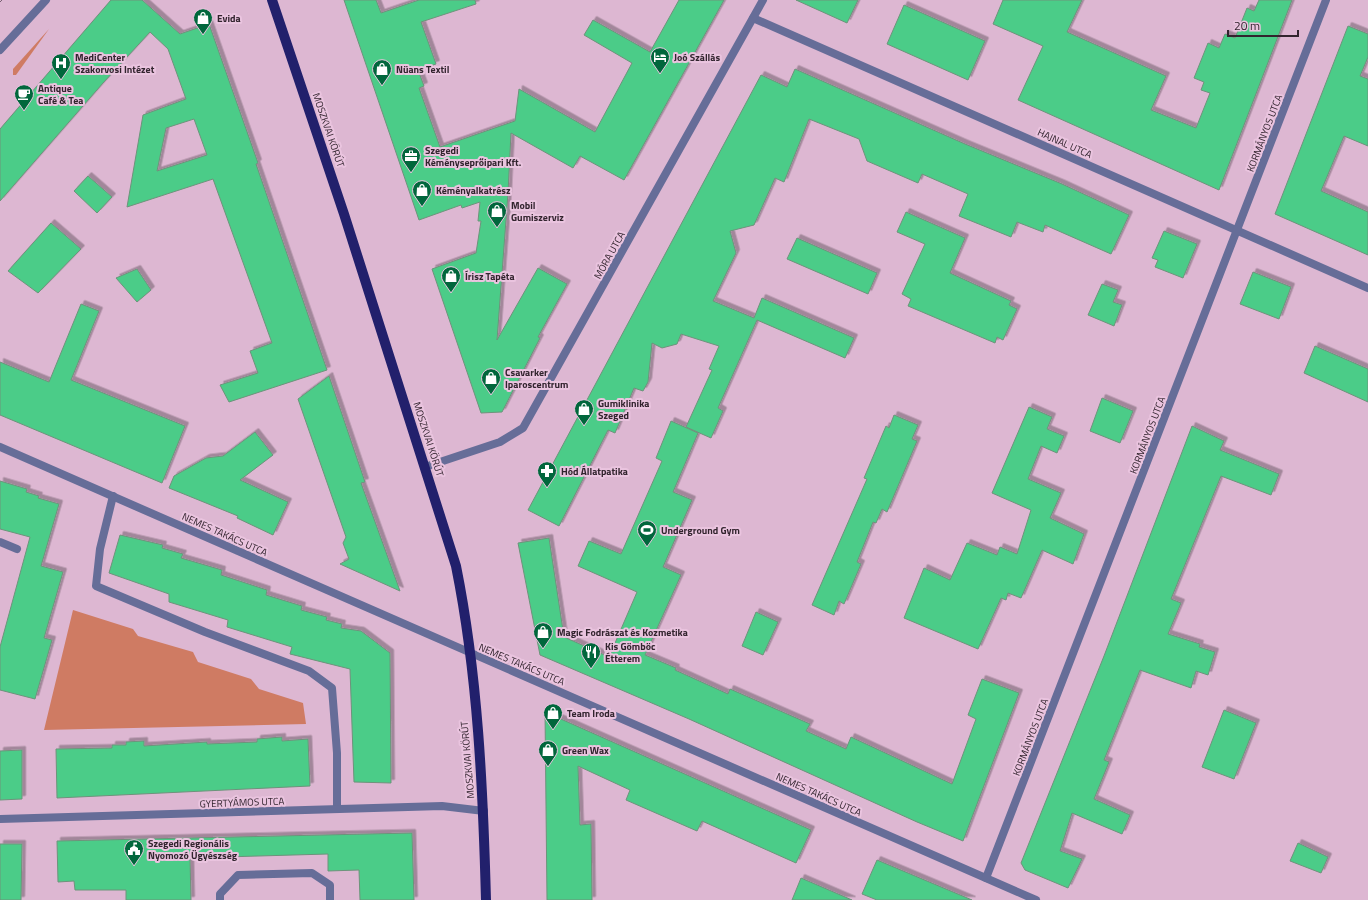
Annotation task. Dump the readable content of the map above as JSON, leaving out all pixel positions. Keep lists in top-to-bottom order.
{
  "streets": {
    "main road": ["MOSZKVAI KÖRÚT"],
    "street": [
      "KORMÁNYOS UTCA",
      "HAJNAL UTCA",
      "MÓRA UTCA",
      "NEMES TAKÁCS UTCA",
      "GYERTYÁMOS UTCA"
    ]
  },
  "crossings": [
    ["MOSZKVAI KÖRÚT", "MÓRA UTCA"],
    ["MOSZKVAI KÖRÚT", "NEMES TAKÁCS UTCA"],
    ["MOSZKVAI KÖRÚT", "GYERTYÁMOS UTCA"],
    ["KORMÁNYOS UTCA", "HAJNAL UTCA"],
    ["KORMÁNYOS UTCA", "NEMES TAKÁCS UTCA"],
    ["HAJNAL UTCA", "MÓRA UTCA"]
  ],
  "places": {
    "shop": [
      "Evida",
      "Nüans Textil",
      "Kéményalkatrész",
      "Mobil Gumiszerviz",
      "Írisz Tapéta",
      "Csavarker Iparoscentrum",
      "Gumiklinika Szeged",
      "Magic Fodrászat és Kozmetika",
      "Team Iroda",
      "Green Wax"
    ],
    "hotel": ["Joó Szállás"],
    "hospital": ["MediCenter Szakorvosi Intézet"],
    "cafe": ["Antique Café & Tea"],
    "office": ["Szegedi Kéményseprőipari Kft."],
    "pharmacy": ["Hód Állatpatika"],
    "sports": ["Underground Gym"],
    "restaurant": ["Kis Gömböc Étterem"],
    "public building": ["Szegedi Regionális Nyomozó Ügyészség"]
  },
  "scale_bar": "20 m"
}
